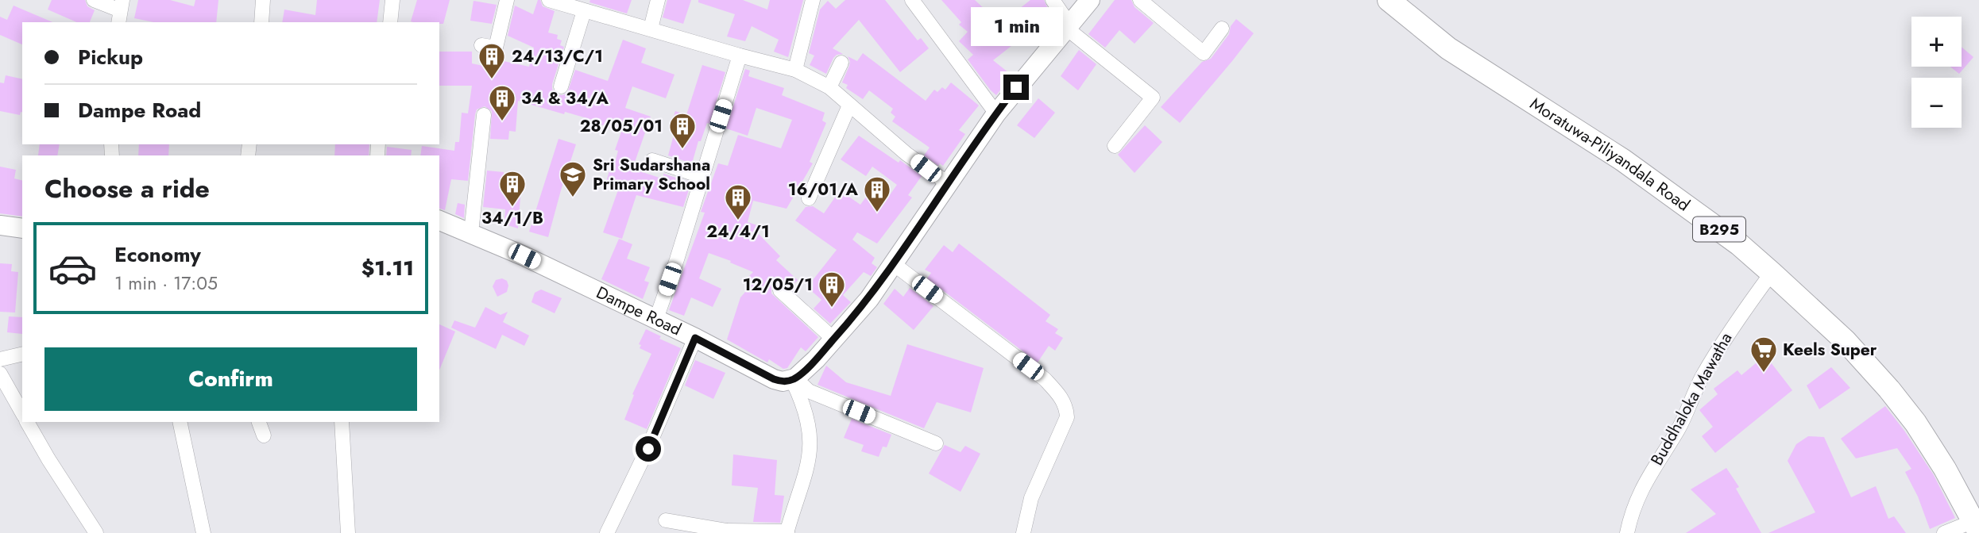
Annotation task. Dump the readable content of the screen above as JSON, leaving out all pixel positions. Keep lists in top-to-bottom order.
{
  "streets": {
    "main road": ["Moratuwa-Piliyandala Road", "B295"],
    "street": ["Dampe Road", "Buddhaloka Mawatha"]
  },
  "crossings": [
    ["Moratuwa-Piliyandala Road", "Buddhaloka Mawatha"]
  ],
  "places": {
    "building": [
      "24/13/C/1",
      "34 & 34/A",
      "28/05/01",
      "34/1/B",
      "16/01/A",
      "24/4/1",
      "12/05/1"
    ],
    "school or university": ["Sri Sudarshana Primary School"],
    "supermarket": ["Keels Super"]
  },
  "page": {
    "bubble": "1 min",
    "map_buttons": ["+", "−"],
    "banner": ["Pickup", "Dampe Road"],
    "heading": "Choose a ride",
    "list": [
      {
        "name": "Economy",
        "note": "1 min · 17:05",
        "value": "$1.11"
      }
    ],
    "buttons": "Confirm"
  }
}
